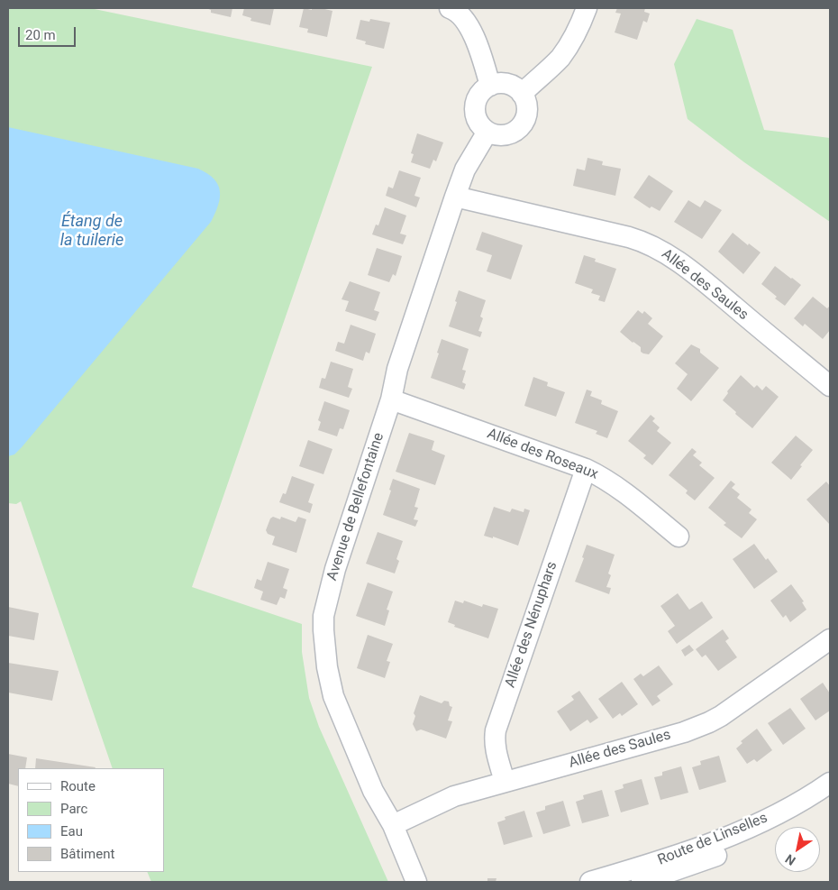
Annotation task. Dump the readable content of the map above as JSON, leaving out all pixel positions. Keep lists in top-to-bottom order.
{
  "streets": {
    "street": [
      "Allée des Saules",
      "Allée des Roseaux",
      "Avenue de Bellefontaine",
      "Allée des Nénuphars",
      "Route de Linselles"
    ]
  },
  "crossings": [
    ["Allée des Saules", "Avenue de Bellefontaine"],
    ["Allée des Saules", "Allée des Nénuphars"],
    ["Allée des Roseaux", "Avenue de Bellefontaine"],
    ["Allée des Roseaux", "Allée des Nénuphars"]
  ],
  "water": ["Étang de la tuilerie"],
  "legend": [
    "Route",
    "Parc",
    "Eau",
    "Bâtiment"
  ],
  "scale_bar": "20 m",
  "north": "bottom left"
}
